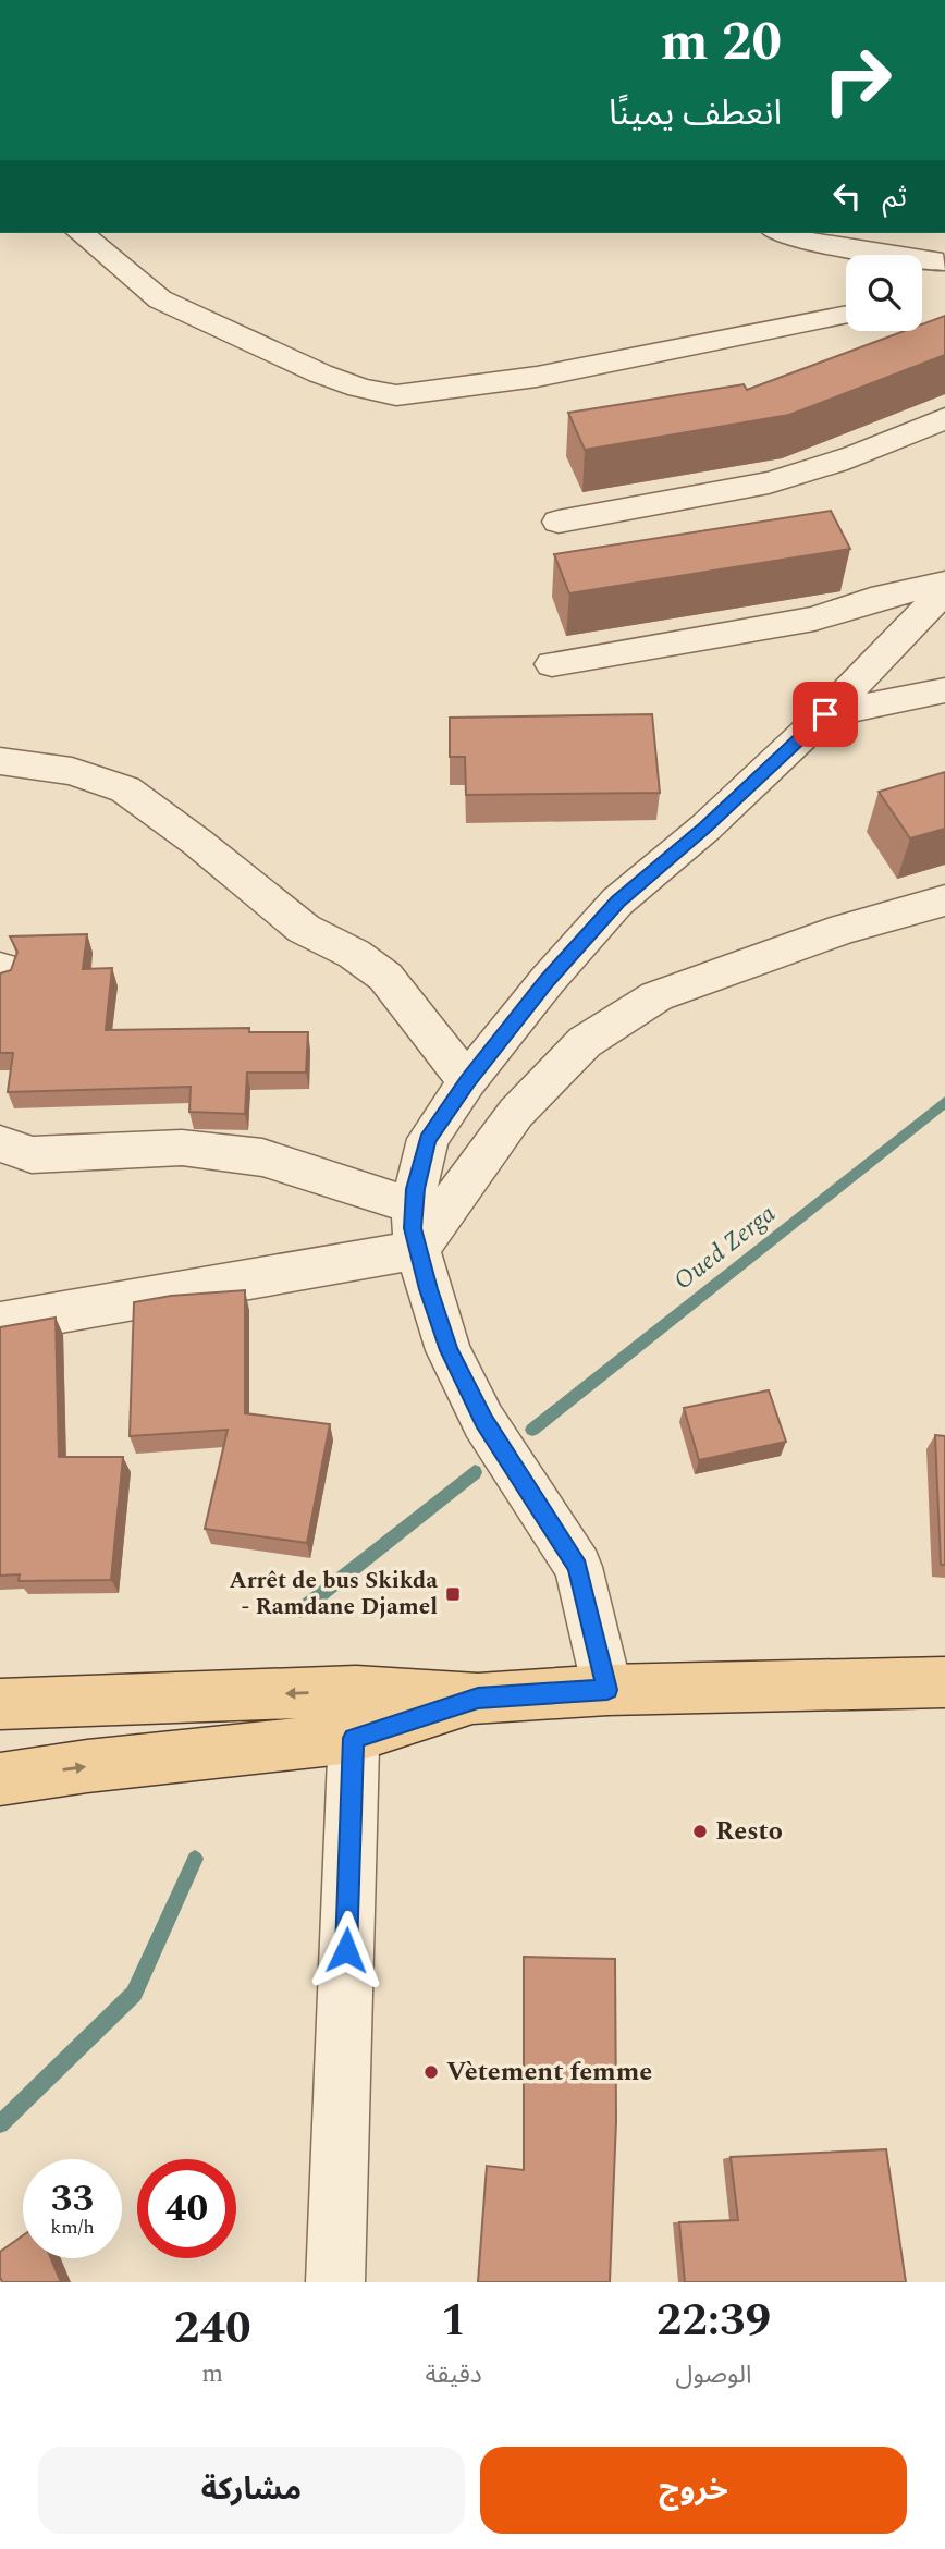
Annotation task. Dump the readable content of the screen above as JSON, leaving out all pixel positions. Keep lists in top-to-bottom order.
{
  "water": ["Oued Zerga"],
  "places": {
    "transit": ["Arrêt de bus Skikda - Ramdane Djamel"],
    "other": ["Resto", "Vètement femme"]
  },
  "page": {
    "turn": ["20 m", "انعطف يمينًا"],
    "then": "ثم",
    "speed": "33 km/h",
    "limit": "40",
    "eta": [
      "22:39",
      "الوصول",
      "1",
      "دقيقة",
      "240",
      "m"
    ],
    "buttons": ["خروج", "مشاركة"]
  }
}
